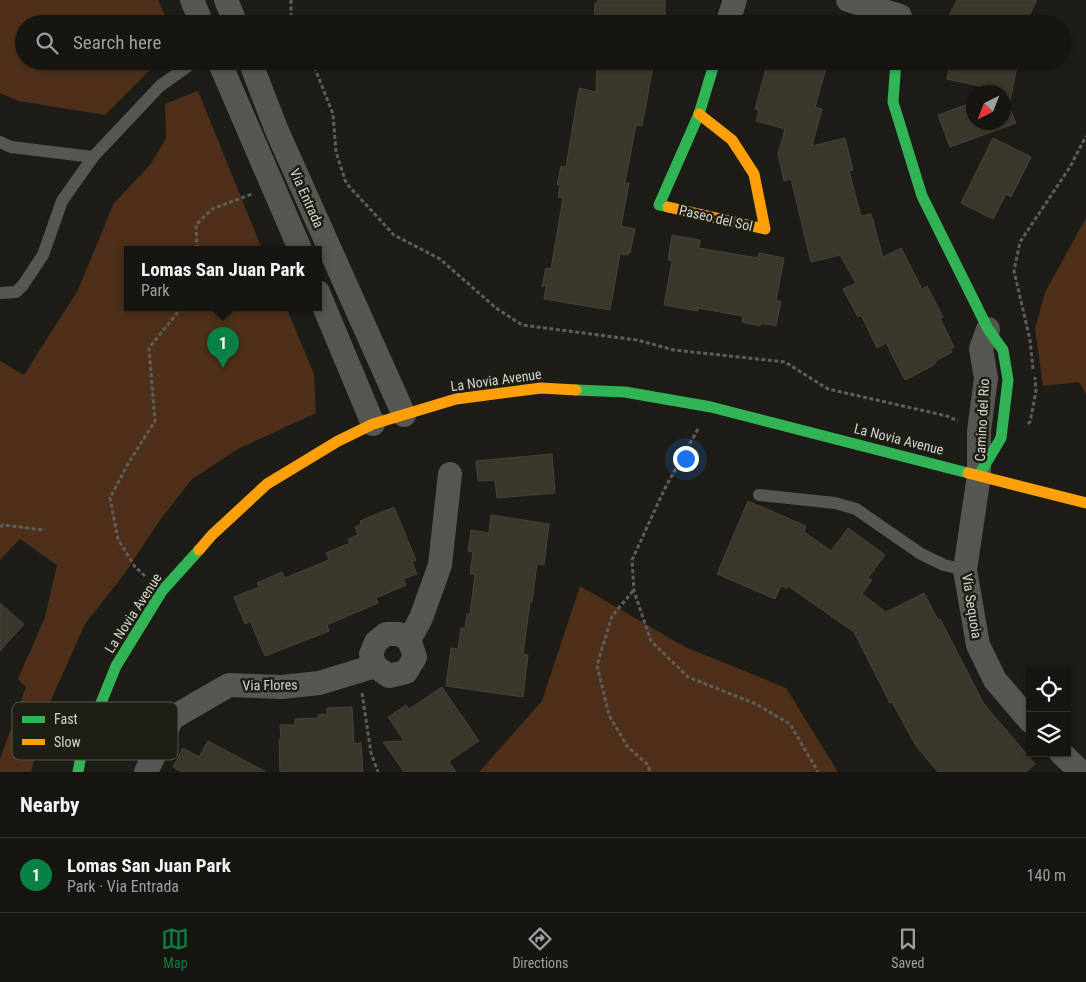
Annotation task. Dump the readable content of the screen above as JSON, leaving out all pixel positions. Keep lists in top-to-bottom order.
{
  "streets": {
    "main road": ["Paseo del Sol", "La Novia Avenue", "Camino del Rio"],
    "street": ["Via Entrada", "Via Sequoia", "Via Flores"]
  },
  "crossings": [
    ["Via Entrada", "La Novia Avenue"],
    ["La Novia Avenue", "Camino del Rio"],
    ["La Novia Avenue", "Via Sequoia"],
    ["Camino del Rio", "Via Sequoia"]
  ],
  "legend": ["Fast", "Slow"],
  "north": "bottom left",
  "page": {
    "search": "Search here",
    "popup": ["Lomas San Juan Park", "Park"],
    "pins": "1",
    "heading": "Nearby",
    "list": [
      {
        "mark": "1",
        "name": "Lomas San Juan Park",
        "note": "Park · Via Entrada",
        "value": "140 m"
      }
    ],
    "nav": ["Map", "Directions", "Saved"]
  }
}
